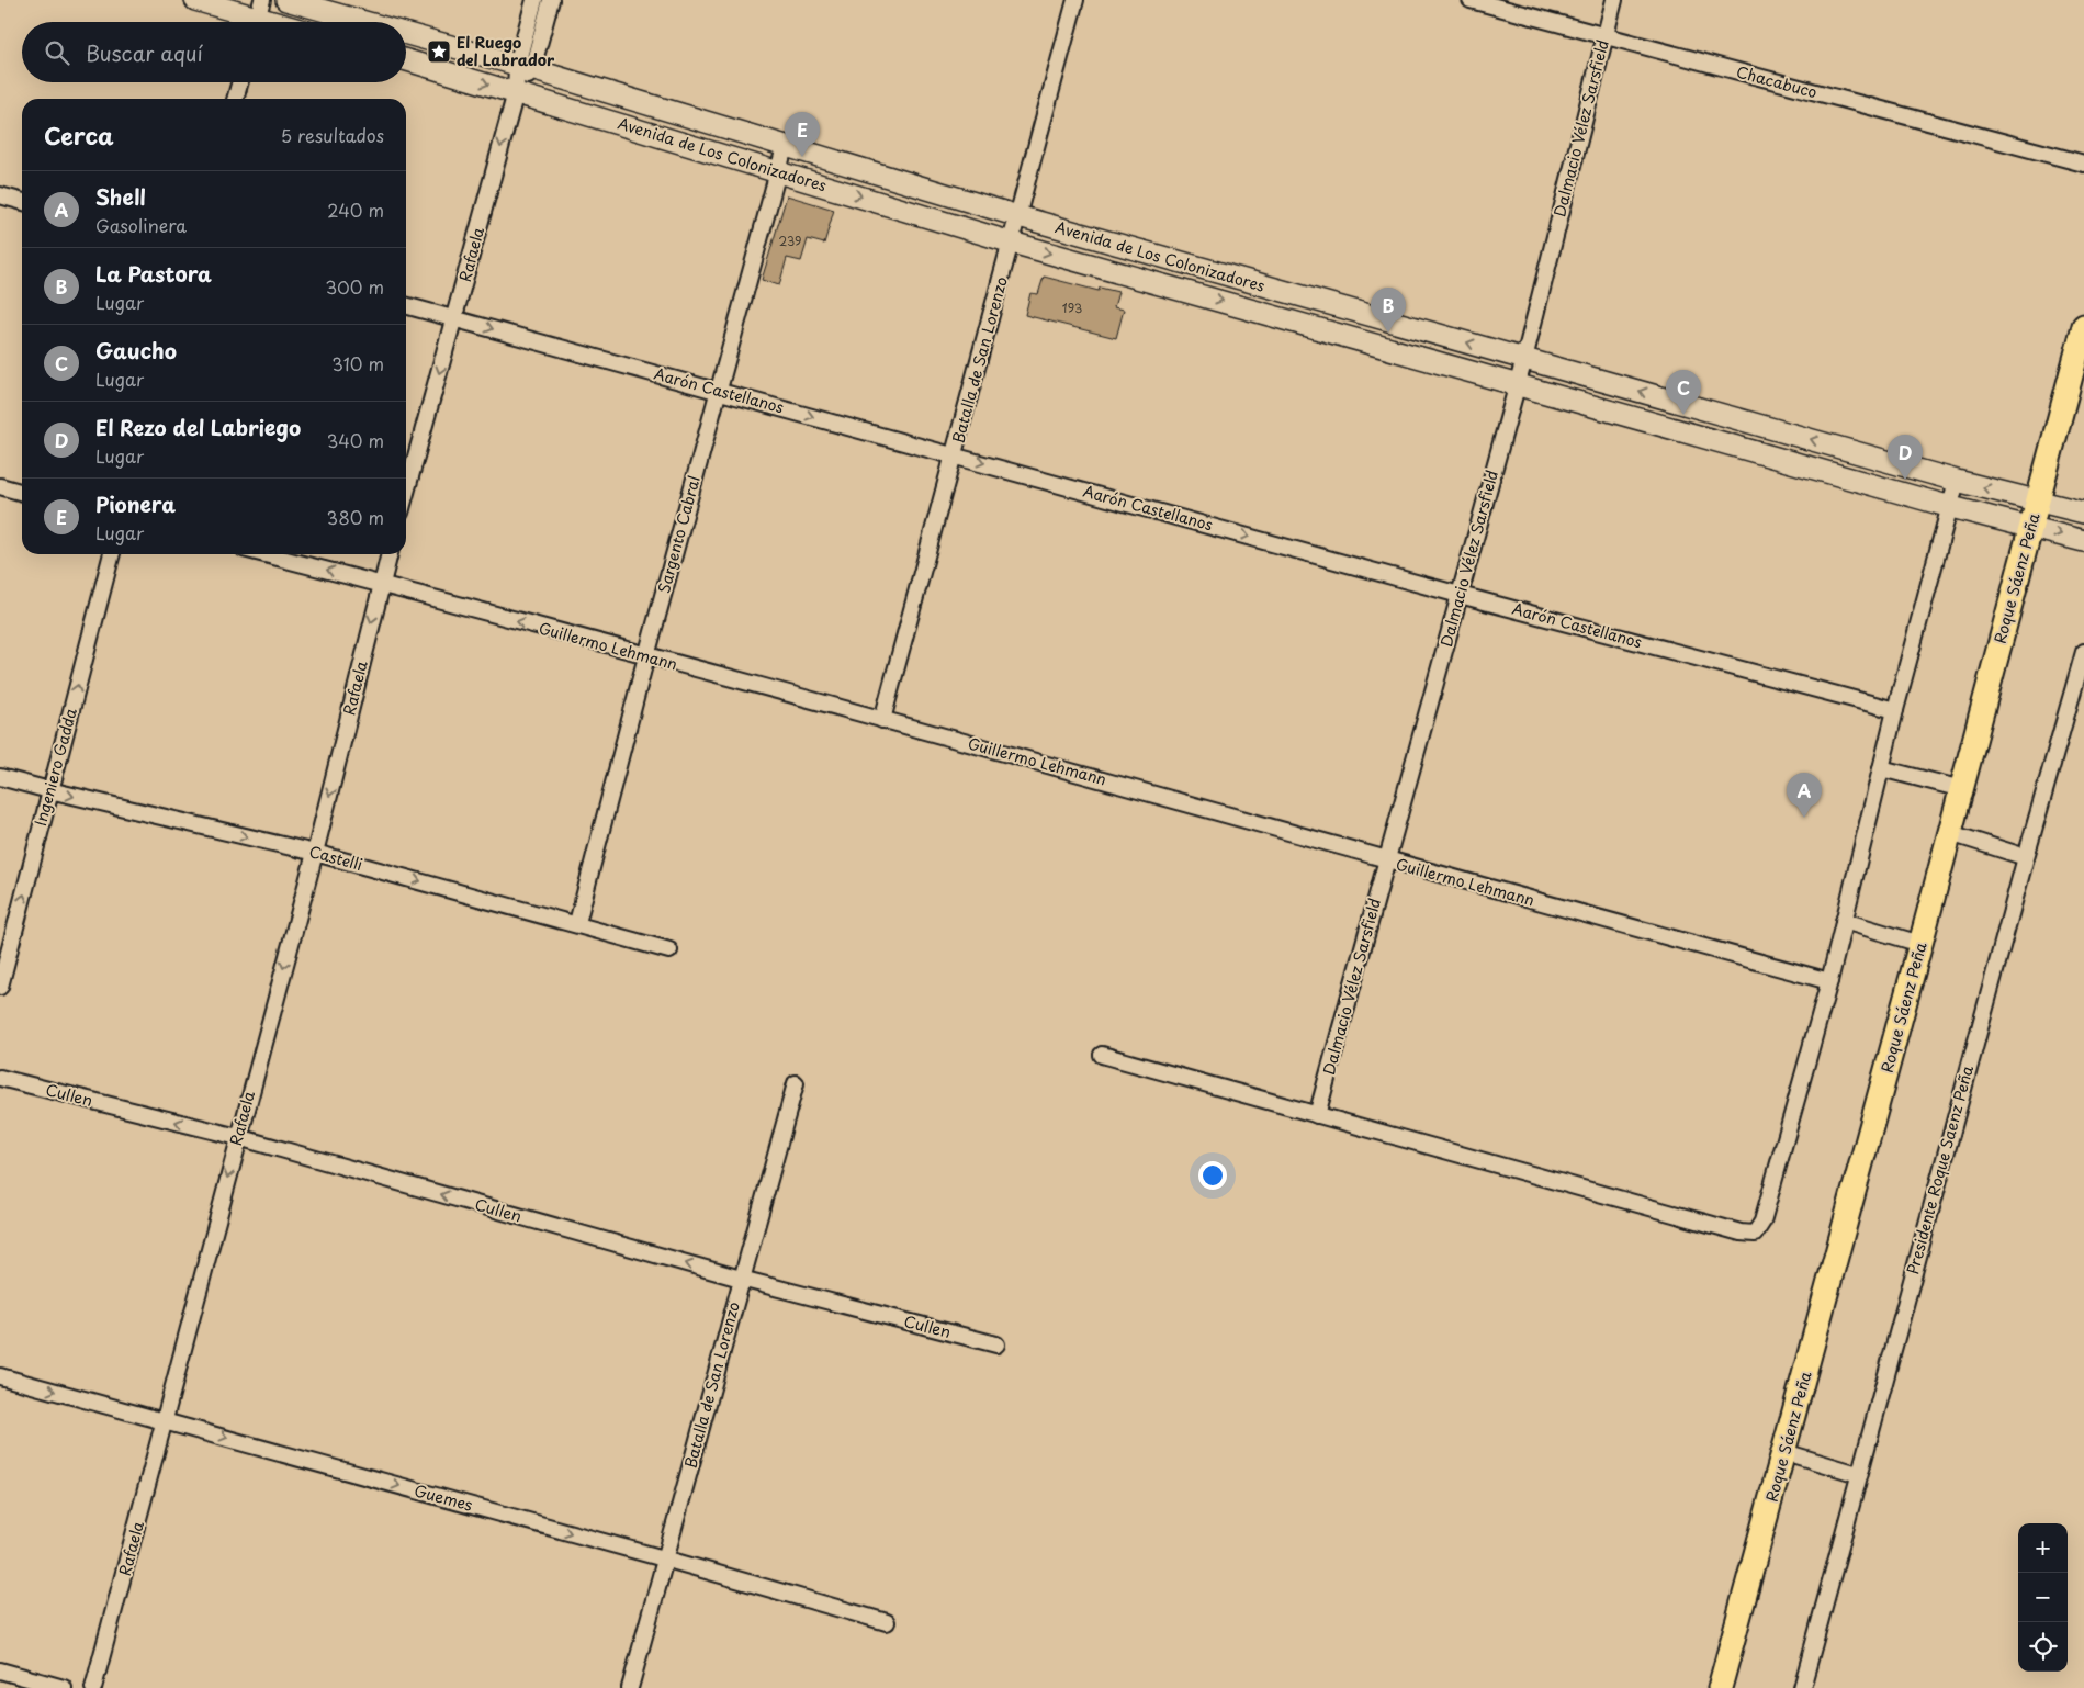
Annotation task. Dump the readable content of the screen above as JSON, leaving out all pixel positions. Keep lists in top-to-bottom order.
{
  "streets": {
    "main road": ["Avenida de Los Colonizadores", "Roque Sáenz Peña"],
    "street": [
      "Chacabuco",
      "Dalmacio Vélez Sarsfield",
      "Rafaela",
      "Batalla de San Lorenzo",
      "Aarón Castellanos",
      "Sargento Cabral",
      "Guillermo Lehmann",
      "Ingeniero Gadda",
      "Castelli",
      "Cullen",
      "Presidente Roque Saenz Peña",
      "Guemes"
    ]
  },
  "crossings": [
    ["Chacabuco", "Dalmacio Vélez Sarsfield"],
    ["Dalmacio Vélez Sarsfield", "Avenida de Los Colonizadores"],
    ["Dalmacio Vélez Sarsfield", "Aarón Castellanos"],
    ["Dalmacio Vélez Sarsfield", "Guillermo Lehmann"],
    ["Avenida de Los Colonizadores", "Rafaela"],
    ["Avenida de Los Colonizadores", "Batalla de San Lorenzo"],
    ["Avenida de Los Colonizadores", "Sargento Cabral"],
    ["Avenida de Los Colonizadores", "Roque Sáenz Peña"],
    ["Rafaela", "Aarón Castellanos"],
    ["Rafaela", "Guillermo Lehmann"],
    ["Rafaela", "Castelli"],
    ["Rafaela", "Cullen"],
    ["Rafaela", "Guemes"],
    ["Batalla de San Lorenzo", "Aarón Castellanos"],
    ["Batalla de San Lorenzo", "Guillermo Lehmann"],
    ["Batalla de San Lorenzo", "Cullen"],
    ["Batalla de San Lorenzo", "Guemes"],
    ["Aarón Castellanos", "Sargento Cabral"],
    ["Sargento Cabral", "Guillermo Lehmann"],
    ["Sargento Cabral", "Castelli"],
    ["Ingeniero Gadda", "Castelli"]
  ],
  "one_way": [
    "Rafaela",
    "Aarón Castellanos",
    "Ingeniero Gadda",
    "Castelli",
    "Cullen",
    "Guemes"
  ],
  "places": {
    "place": ["El Ruego del Labrador"]
  },
  "house_numbers": ["239", "193"],
  "page": {
    "search": "Buscar aquí",
    "heading": ["Cerca", "5 resultados"],
    "pins": [
      "E",
      "B",
      "C",
      "D",
      "A"
    ],
    "list": [
      {
        "mark": "A",
        "name": "Shell",
        "note": "Gasolinera",
        "value": "240 m"
      },
      {
        "mark": "B",
        "name": "La Pastora",
        "note": "Lugar",
        "value": "300 m"
      },
      {
        "mark": "C",
        "name": "Gaucho",
        "note": "Lugar",
        "value": "310 m"
      },
      {
        "mark": "D",
        "name": "El Rezo del Labriego",
        "note": "Lugar",
        "value": "340 m"
      },
      {
        "mark": "E",
        "name": "Pionera",
        "note": "Lugar",
        "value": "380 m"
      }
    ],
    "map_buttons": ["+", "−"]
  }
}
